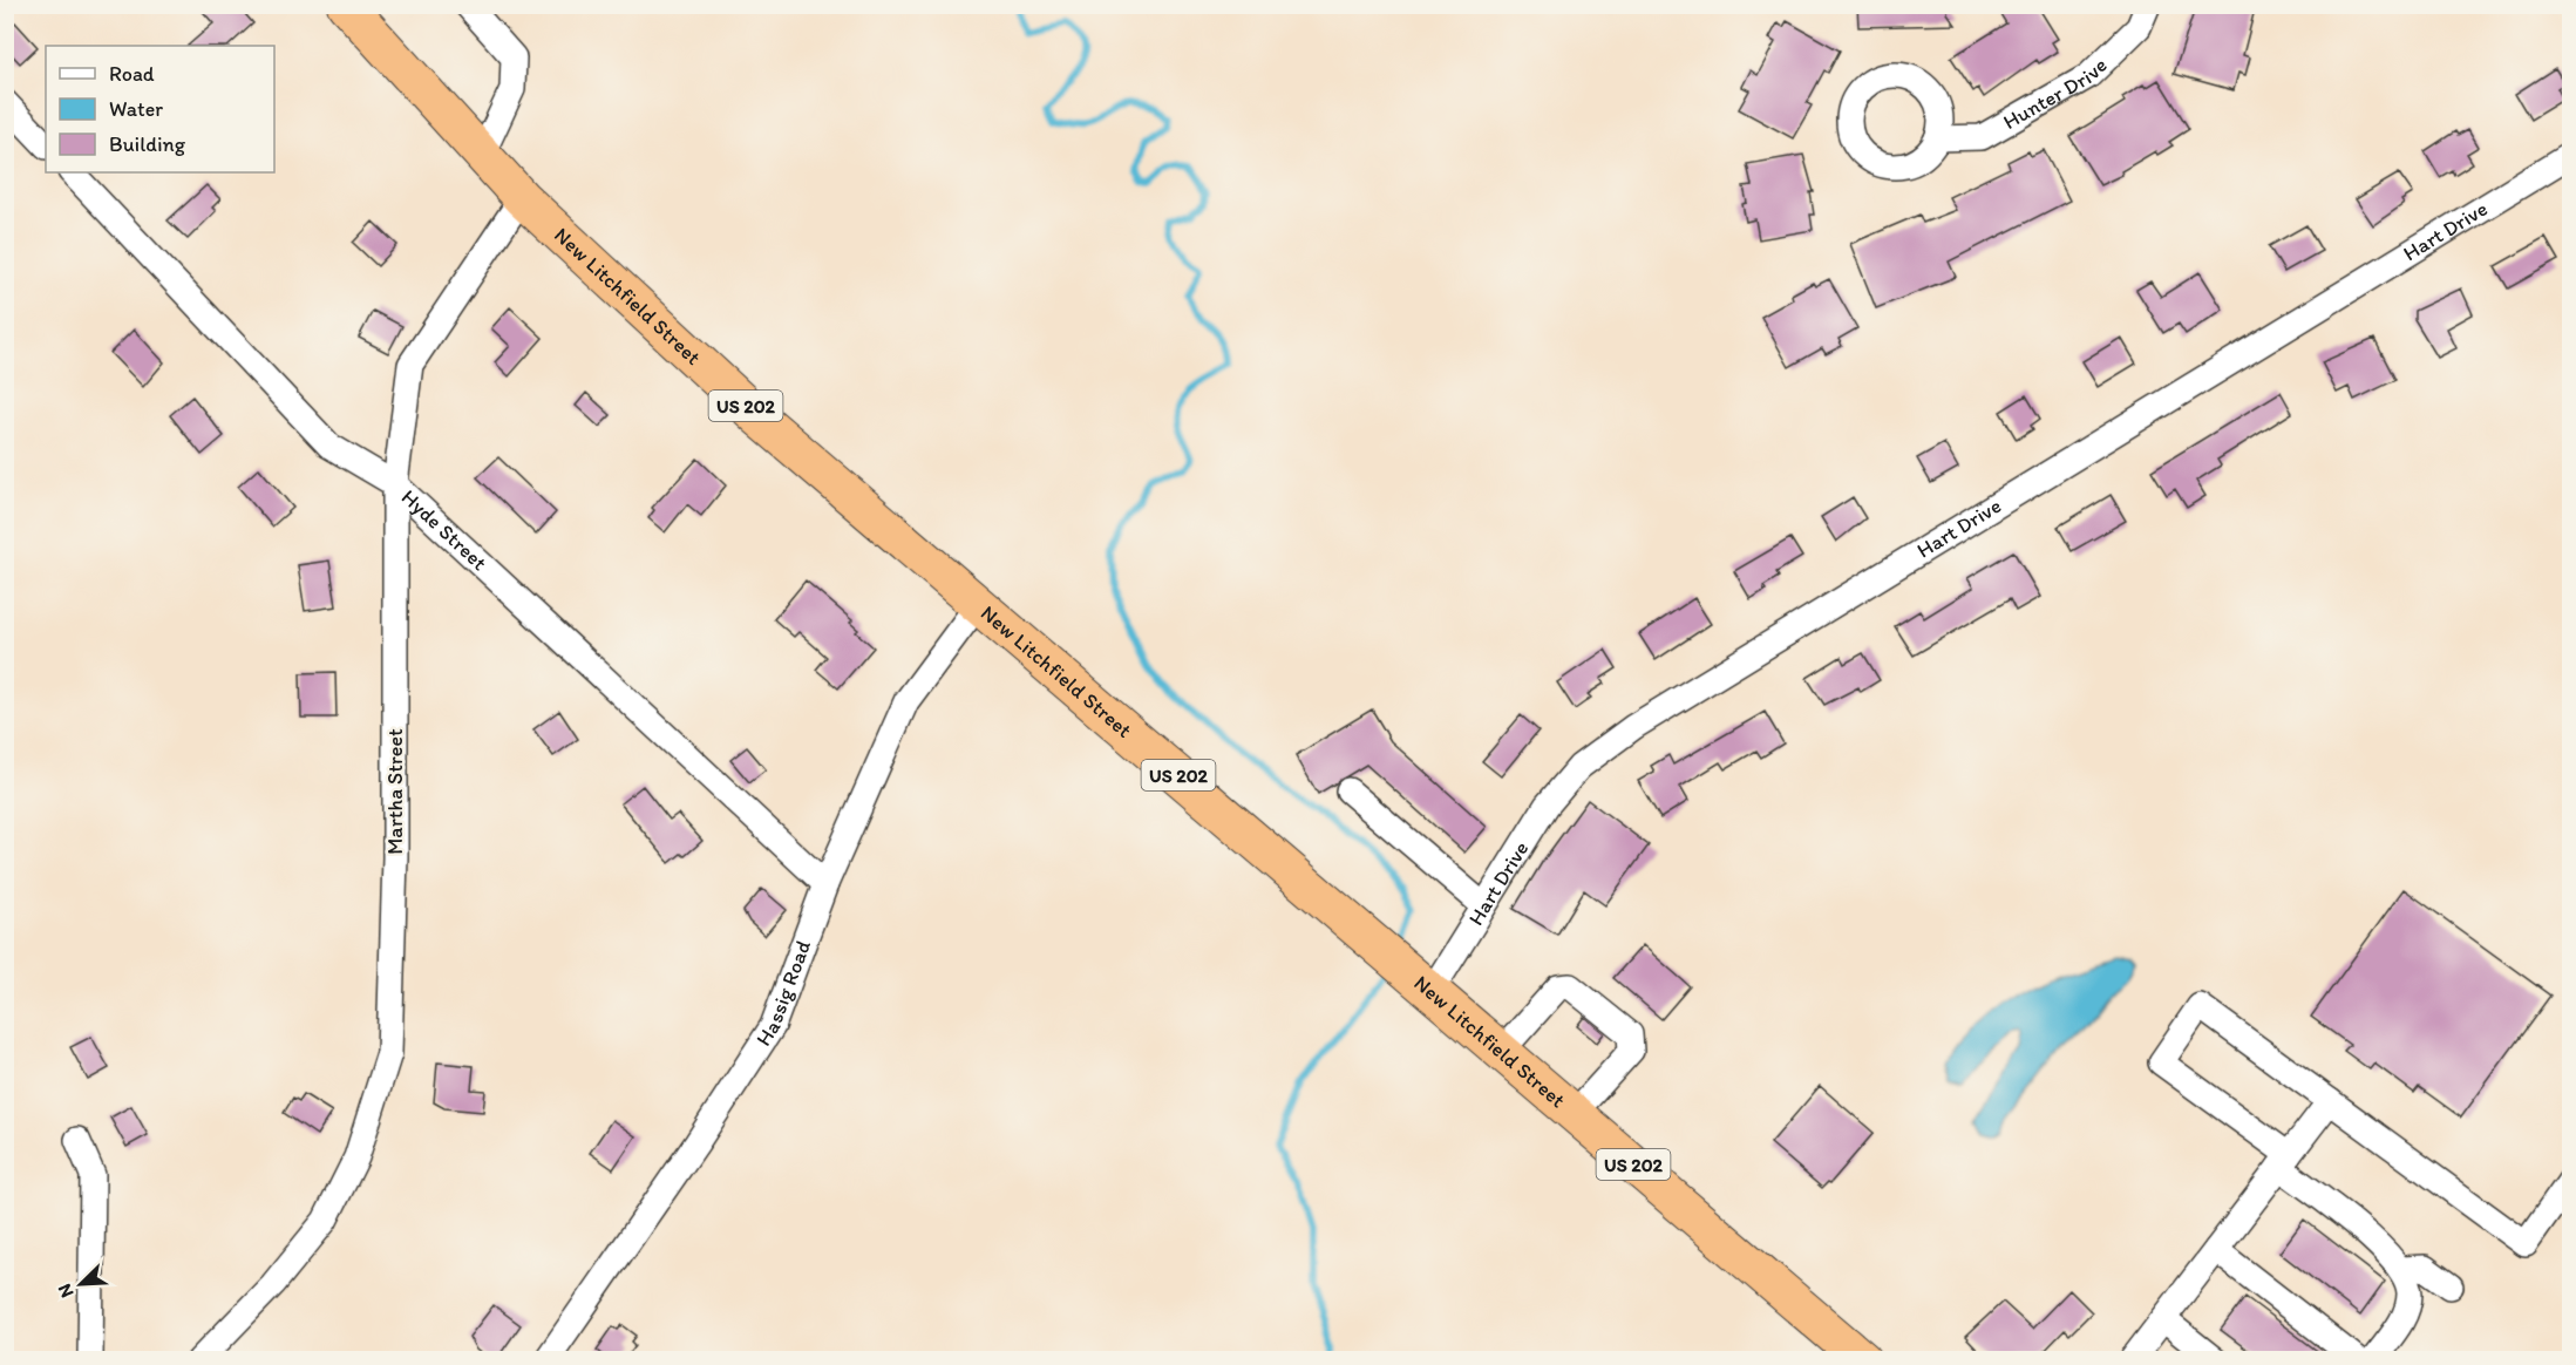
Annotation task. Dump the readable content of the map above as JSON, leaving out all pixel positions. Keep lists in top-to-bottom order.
{
  "streets": {
    "highway": ["New Litchfield Street", "US 202"],
    "street": [
      "Hunter Drive",
      "Hart Drive",
      "Hyde Street",
      "Martha Street",
      "Hassig Road"
    ]
  },
  "crossings": [
    ["Hart Drive", "New Litchfield Street"],
    ["New Litchfield Street", "Martha Street"],
    ["New Litchfield Street", "Hassig Road"],
    ["Hyde Street", "Martha Street"],
    ["Hyde Street", "Hassig Road"]
  ],
  "legend": ["Road", "Water", "Building"],
  "north": "bottom left"
}
